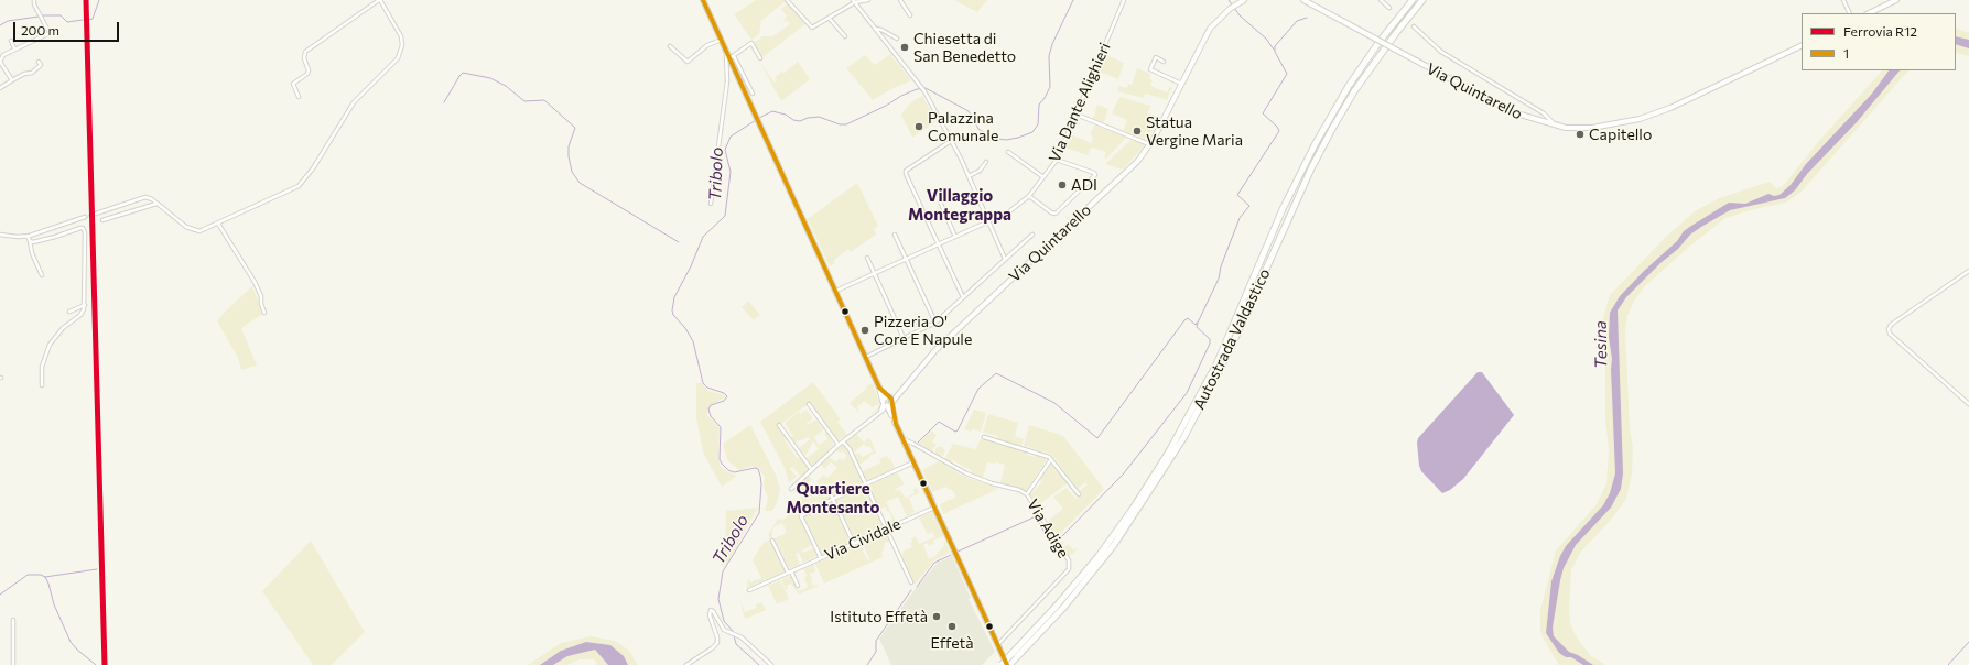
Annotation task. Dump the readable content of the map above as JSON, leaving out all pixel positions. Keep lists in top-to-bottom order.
{
  "streets": {
    "highway": ["Autostrada Valdastico"],
    "street": [
      "Via Quintarello",
      "Via Dante Alighieri",
      "Via Adige",
      "Via Cividale"
    ]
  },
  "districts": ["Villaggio Montegrappa", "Quartiere Montesanto"],
  "water": ["Tribolo", "Tesina"],
  "places": [
    "Chiesetta di San Benedetto",
    "Palazzina Comunale",
    "Statua Vergine Maria",
    "Capitello",
    "ADI",
    "Pizzeria O' Core E Napule",
    "Istituto Effetà",
    "Effetà"
  ],
  "lines": ["rail line R12", "transit line 1"],
  "legend": ["Ferrovia R12", "1"],
  "scale_bar": "200 m"
}
